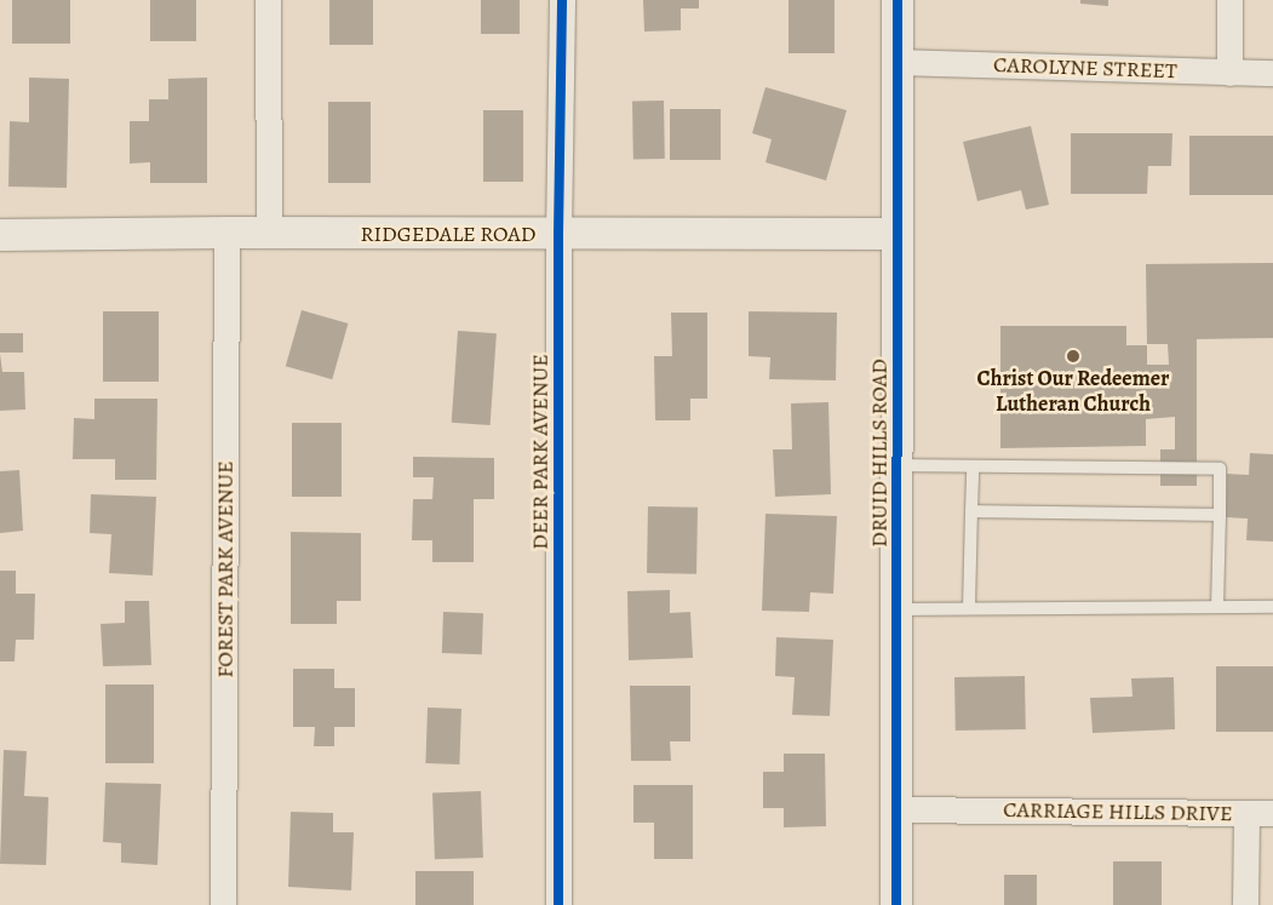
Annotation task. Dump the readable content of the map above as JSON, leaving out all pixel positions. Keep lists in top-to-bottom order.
{
  "streets": {
    "street": [
      "CAROLYNE STREET",
      "RIDGEDALE ROAD",
      "DEER PARK AVENUE",
      "DRUID HILLS ROAD",
      "FOREST PARK AVENUE",
      "CARRIAGE HILLS DRIVE"
    ]
  },
  "crossings": [
    ["CAROLYNE STREET", "DRUID HILLS ROAD"],
    ["RIDGEDALE ROAD", "DEER PARK AVENUE"],
    ["RIDGEDALE ROAD", "DRUID HILLS ROAD"],
    ["RIDGEDALE ROAD", "FOREST PARK AVENUE"],
    ["DRUID HILLS ROAD", "CARRIAGE HILLS DRIVE"]
  ],
  "places": ["Christ Our Redeemer Lutheran Church"]
}
